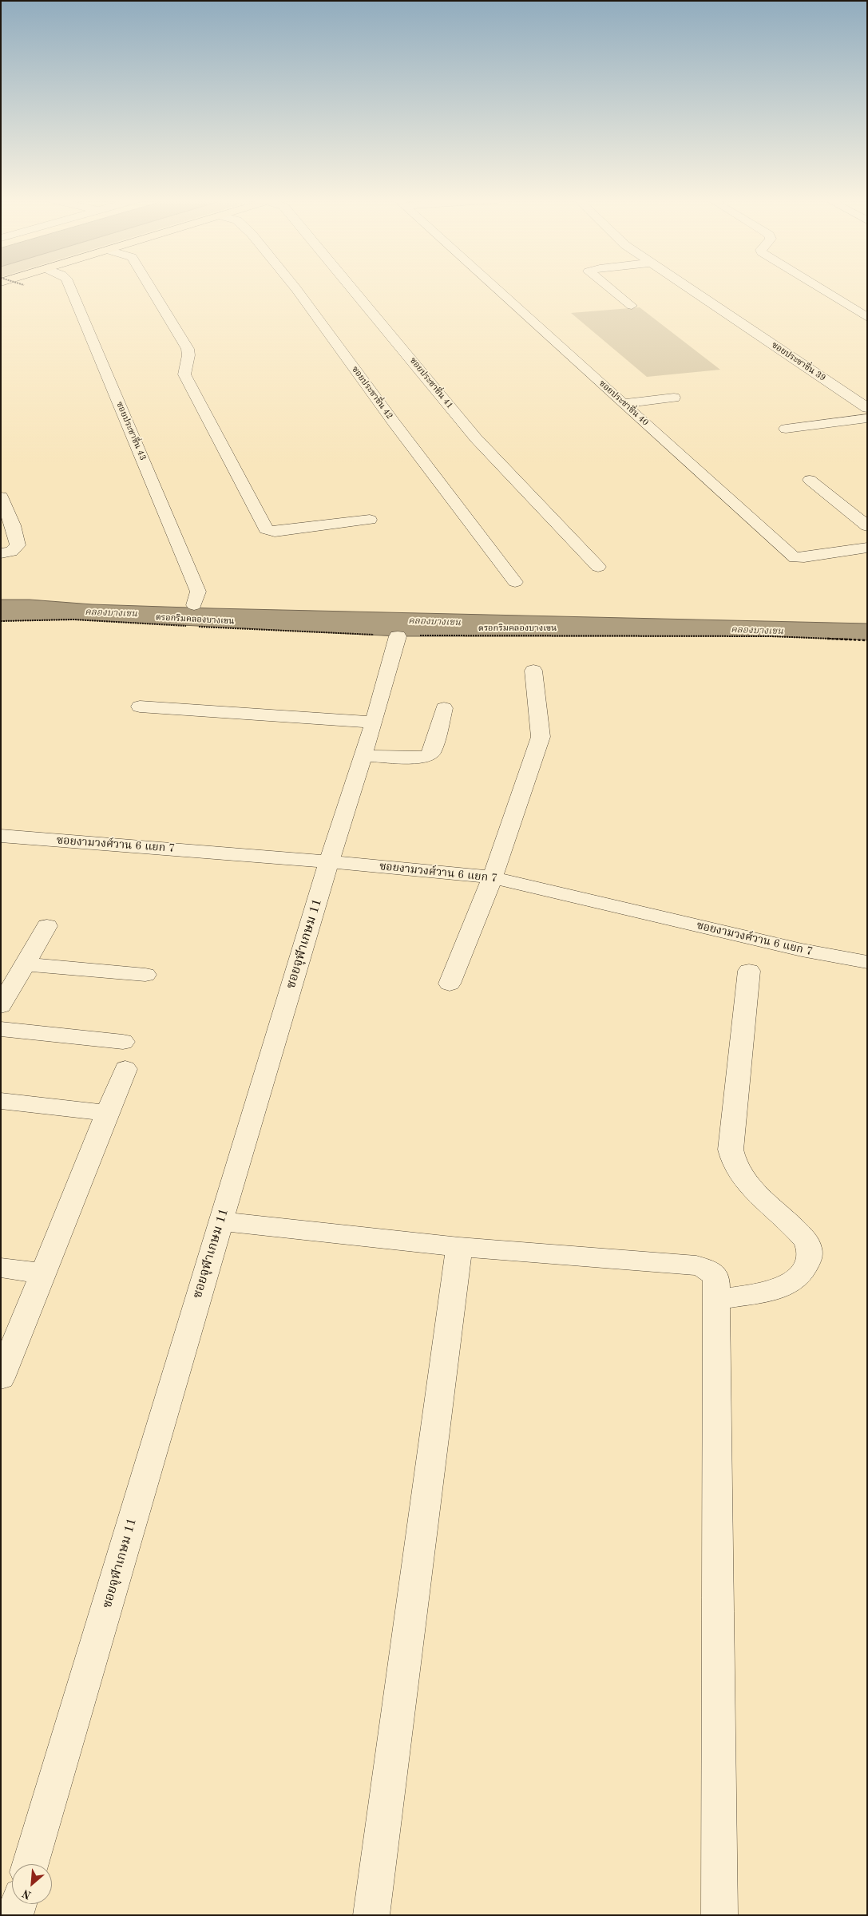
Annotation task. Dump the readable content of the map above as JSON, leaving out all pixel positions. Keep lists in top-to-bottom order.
{
  "streets": {
    "street": [
      "ซอยประชาชื่น 39",
      "ซอยประชาชื่น 41",
      "ซอยประชาชื่น 42",
      "ซอยประชาชื่น 40",
      "ซอยประชาชื่น 43",
      "ซอยงามวงศ์วาน 6 แยก 7",
      "ซอยจุฬาเกษม 11"
    ],
    "path": ["ตรอกริมคลองบางเขน"]
  },
  "crossings": [
    ["ตรอกริมคลองบางเขน", "ซอยจุฬาเกษม 11"],
    ["ซอยงามวงศ์วาน 6 แยก 7", "ซอยจุฬาเกษม 11"]
  ],
  "water": ["คลองบางเขน"],
  "north": "bottom left"
}
